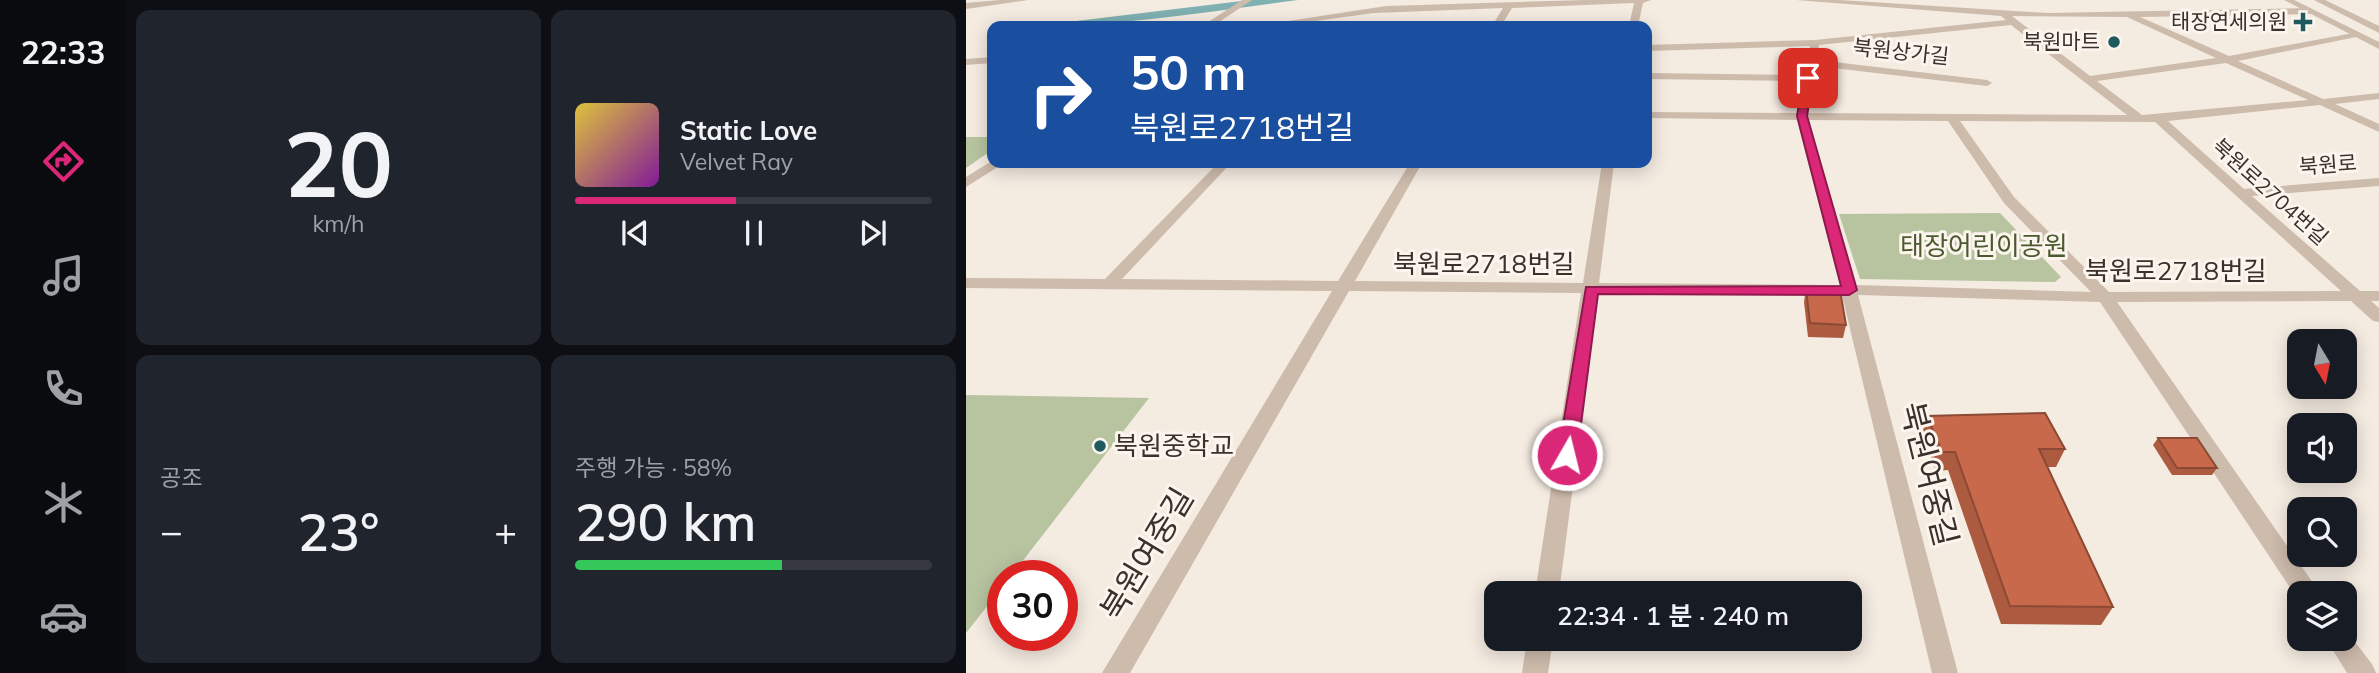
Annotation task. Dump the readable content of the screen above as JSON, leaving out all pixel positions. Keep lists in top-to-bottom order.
{
  "streets": {
    "street": [
      "북원상가길",
      "북원로",
      "북원로2704번길",
      "북원로2718번길",
      "북원여중길"
    ]
  },
  "crossings": [
    ["북원상가길", "북원로2704번길"],
    ["북원로", "북원로2704번길"],
    ["북원로2704번길", "북원로2718번길"],
    ["북원로2718번길", "북원여중길"]
  ],
  "parks": ["태장어린이공원"],
  "places": {
    "health": ["태장연세의원"],
    "other": ["북원마트", "북원중학교"]
  },
  "north": "bottom",
  "page": {
    "tabs": "22:33",
    "tile": [
      ["20", "km/h"],
      "공조",
      ["주행 가능 · 58%", "290 km"]
    ],
    "turn": ["50 m", "북원로2718번길"],
    "song": ["Static Love", "Velvet Ray"],
    "heat": ["−", "23°", "+"],
    "limit": "30",
    "trip": "22:34 · 1 분 · 240 m"
  }
}
